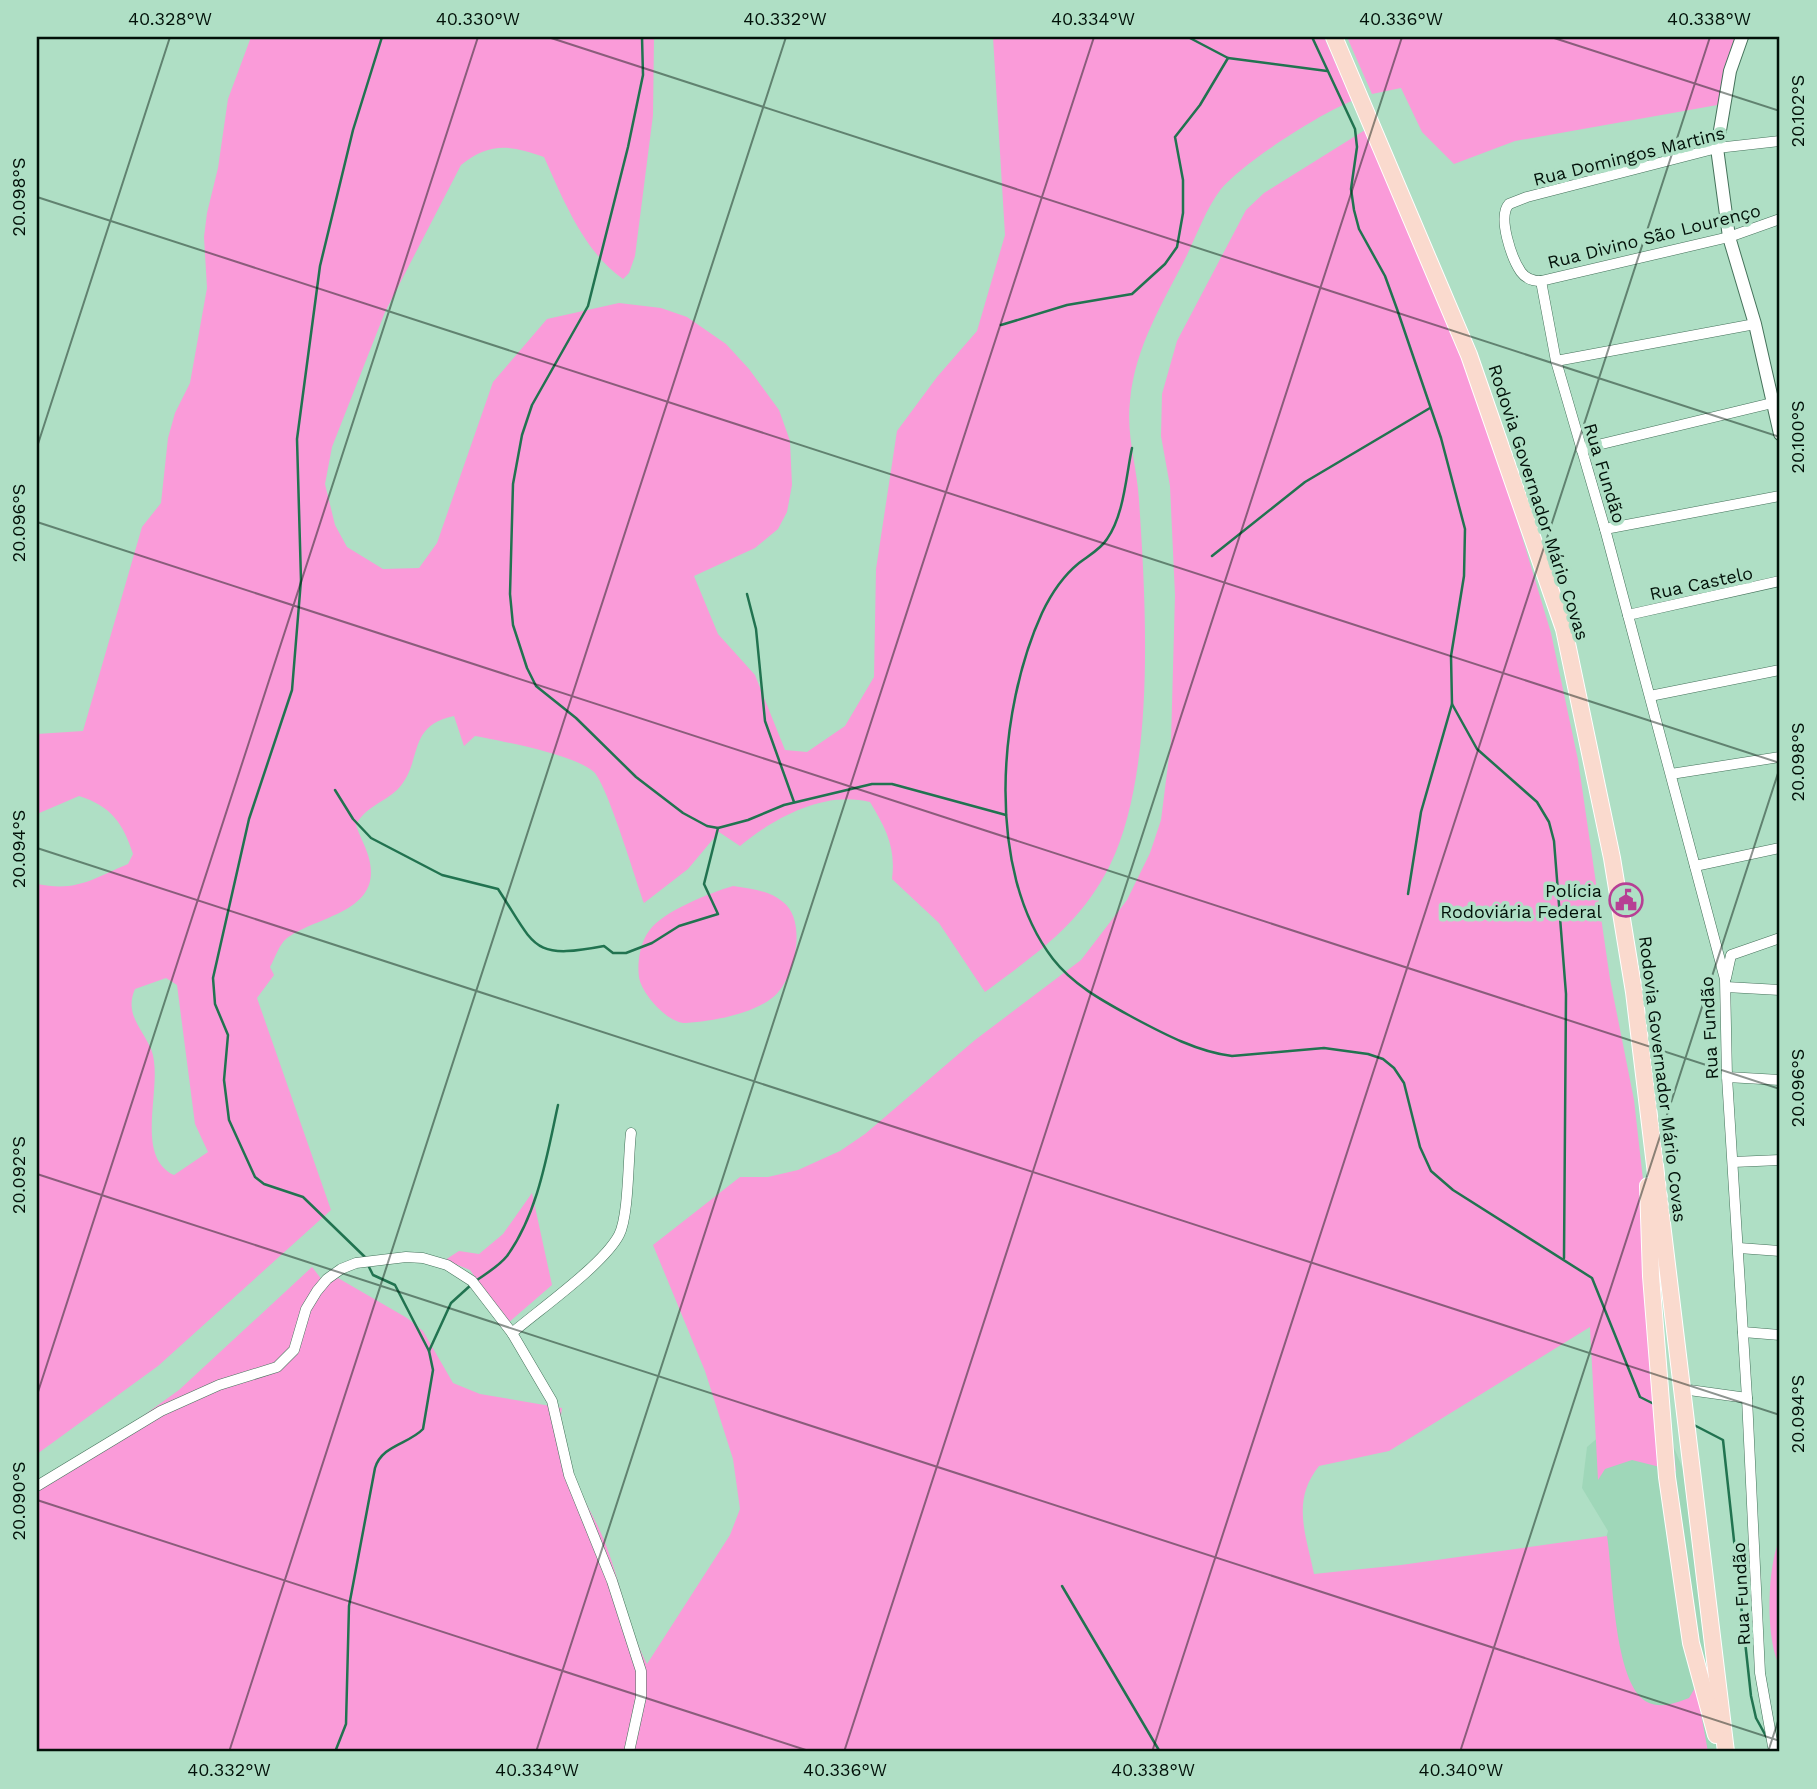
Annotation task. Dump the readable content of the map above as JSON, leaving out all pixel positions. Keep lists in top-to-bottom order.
{
  "streets": {
    "main road": ["Rodovia Governador Mário Covas"],
    "street": [
      "Rua Domingos Martins",
      "Rua Divino São Lourenço",
      "Rua Fundão",
      "Rua Castelo"
    ]
  },
  "crossings": [
    ["Rua Domingos Martins", "Rua Divino São Lourenço"],
    ["Rua Domingos Martins", "Rua Fundão"],
    ["Rua Divino São Lourenço", "Rua Fundão"],
    ["Rua Fundão", "Rua Castelo"]
  ],
  "places": {
    "public building": ["Polícia Rodoviária Federal"]
  },
  "coordinates": [
    "40.328°W",
    "40.330°W",
    "40.332°W",
    "40.334°W",
    "40.336°W",
    "40.338°W",
    "20.102°S",
    "20.098°S",
    "20.100°S",
    "20.096°S",
    "20.094°S",
    "20.092°S",
    "20.090°S",
    "40.340°W"
  ]
}
